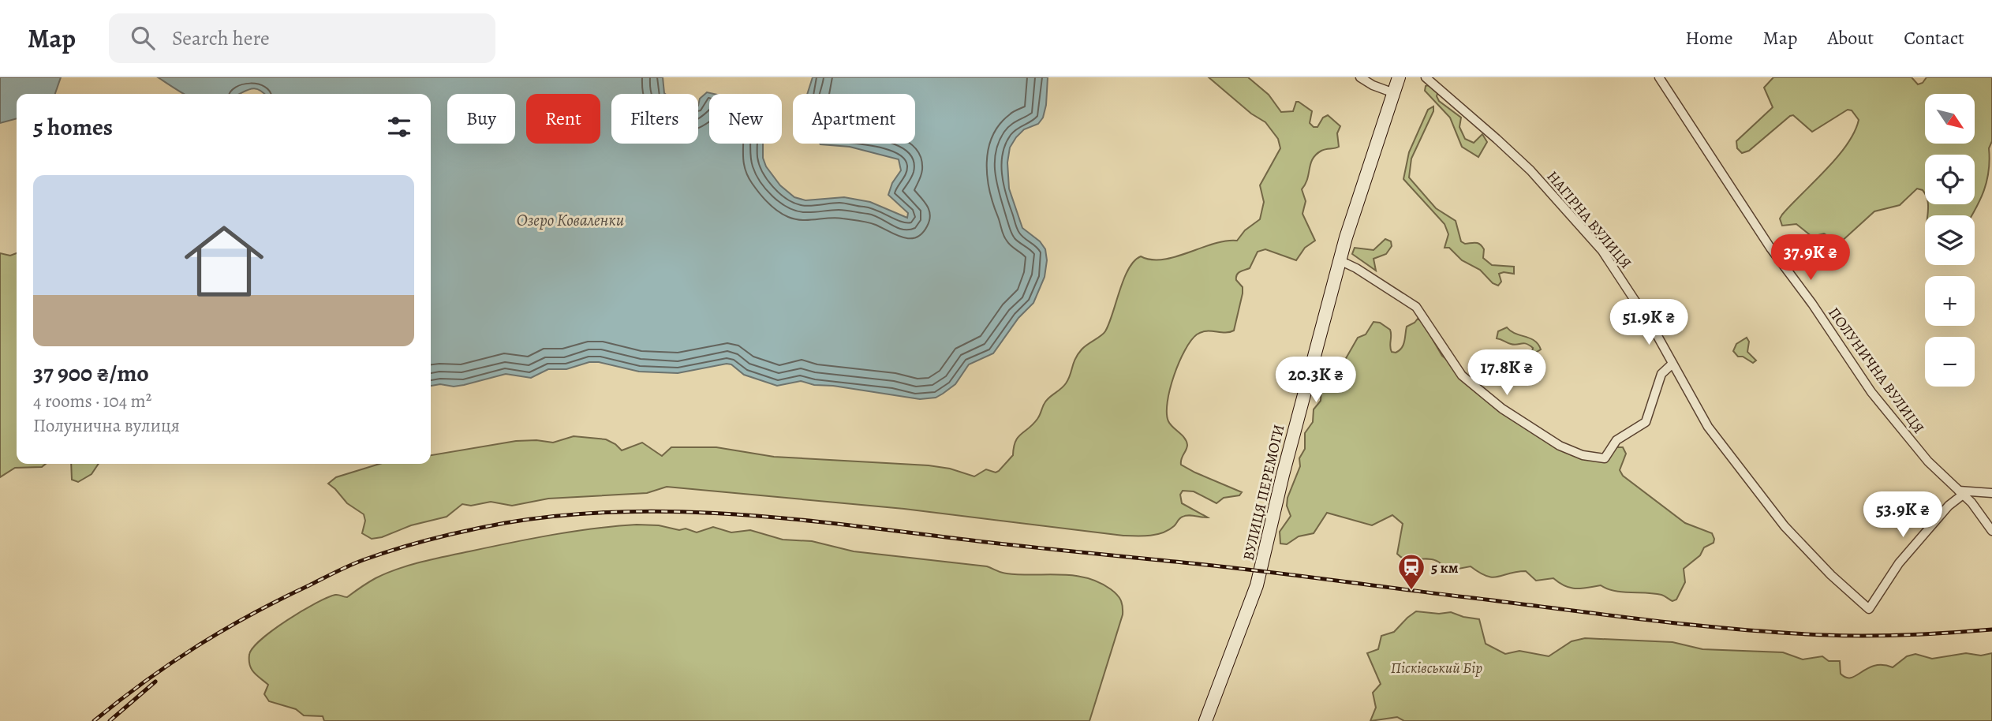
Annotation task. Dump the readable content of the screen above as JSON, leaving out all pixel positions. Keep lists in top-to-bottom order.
{
  "streets": {
    "street": ["НАГІРНА ВУЛИЦЯ", "ПОЛУНИЧНА ВУЛИЦЯ", "ВУЛИЦЯ ПЕРЕМОГИ"]
  },
  "crossings": [
    ["НАГІРНА ВУЛИЦЯ", "ПОЛУНИЧНА ВУЛИЦЯ"]
  ],
  "water": ["Озеро Коваленки"],
  "parks": ["Пісківський Бір"],
  "places": {
    "station": ["5 км"]
  },
  "north": "bottom right",
  "page": {
    "header": "Map",
    "search": "Search here",
    "nav": [
      "Home",
      "Map",
      "About",
      "Contact"
    ],
    "map_buttons": ["+", "−"],
    "chip": [
      "Buy",
      "Rent",
      "Filters",
      "New",
      "Apartment"
    ],
    "heading": "5 homes",
    "list": [
      {
        "name": "37 900 ₴/mo",
        "note": "4 rooms · 104 m² · Полунична вулиця"
      }
    ],
    "price": [
      "37.9K ₴",
      "51.9K ₴",
      "17.8K ₴",
      "20.3K ₴",
      "53.9K ₴"
    ]
  }
}
